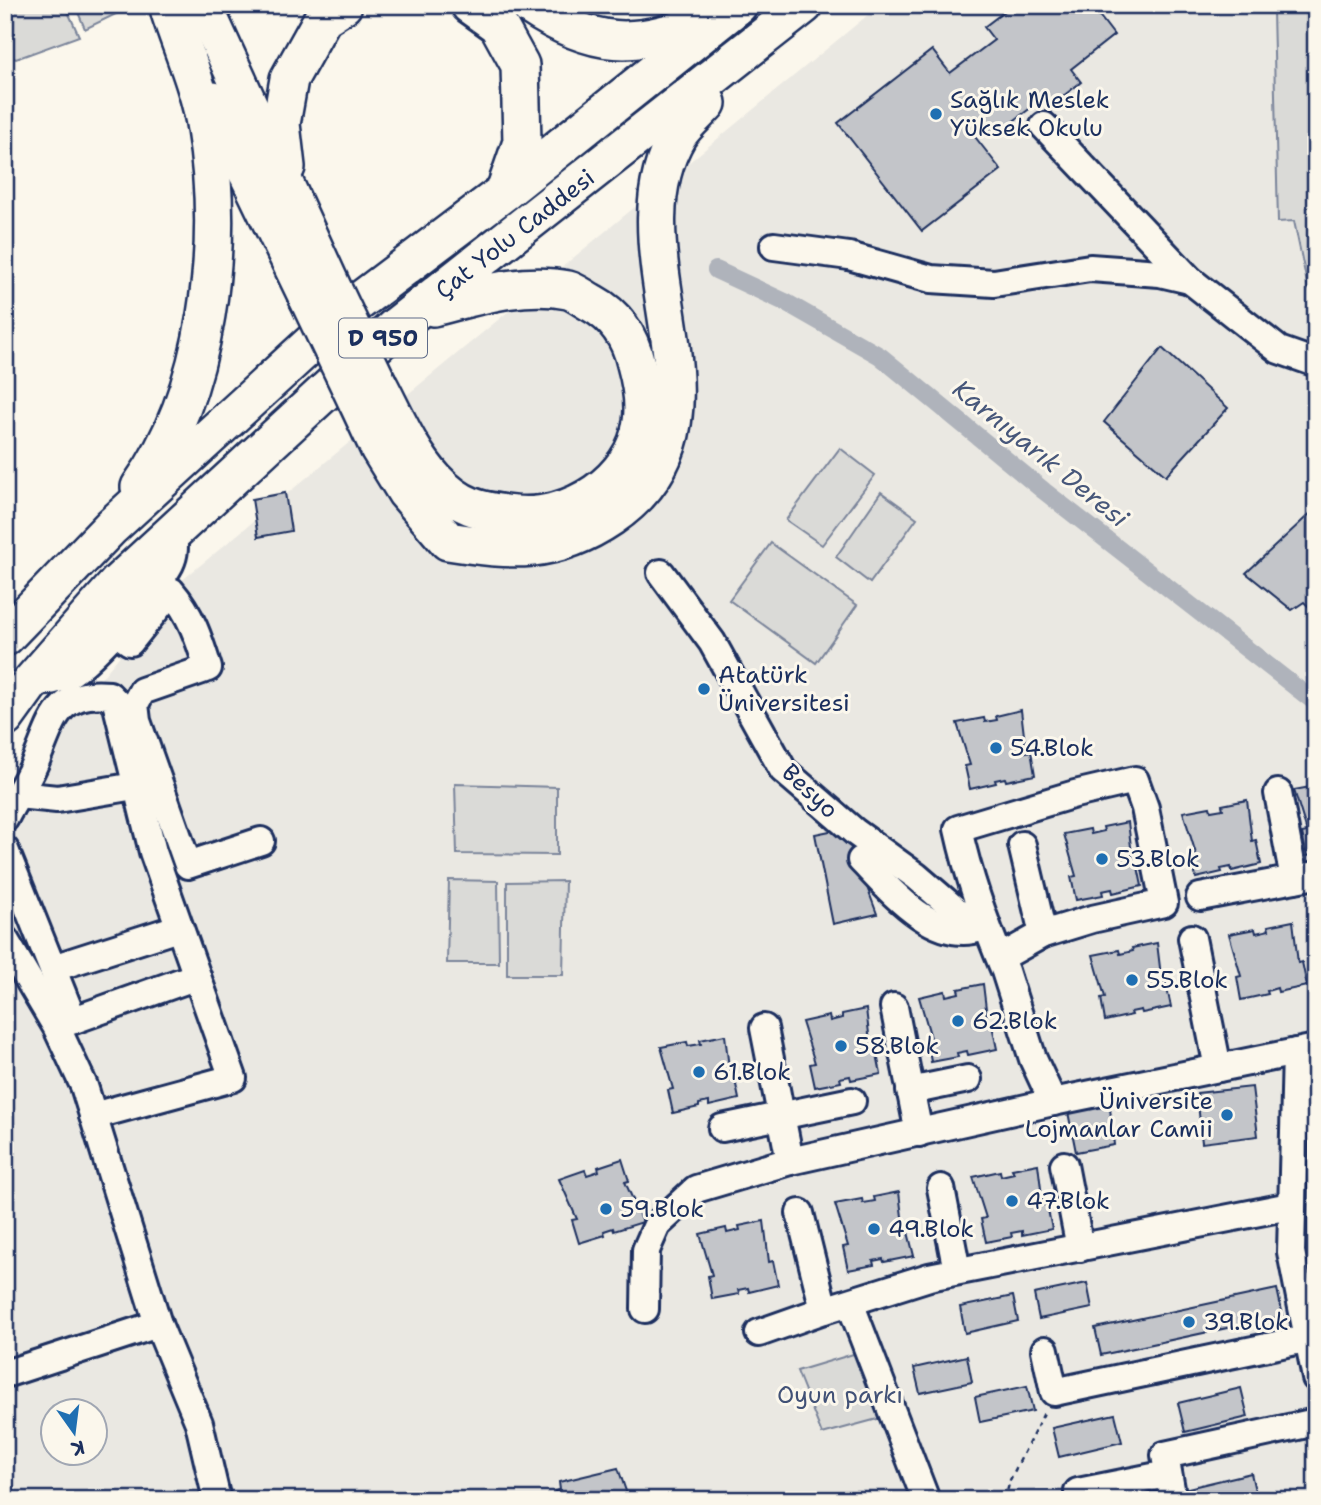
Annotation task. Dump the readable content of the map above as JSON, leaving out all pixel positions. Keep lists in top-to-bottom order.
{
  "streets": {
    "highway": ["Çat Yolu Caddesi", "D 950"],
    "street": ["Besyo"]
  },
  "water": ["Karnıyarık Deresi"],
  "parks": ["Oyun parkı"],
  "places": [
    "Sağlık Meslek Yüksek Okulu",
    "Atatürk Üniversitesi",
    "54.Blok",
    "53.Blok",
    "55.Blok",
    "62.Blok",
    "58.Blok",
    "61.Blok",
    "Üniversite Lojmanlar Camii",
    "47.Blok",
    "59.Blok",
    "49.Blok",
    "39.Blok"
  ],
  "north": "bottom"
}
